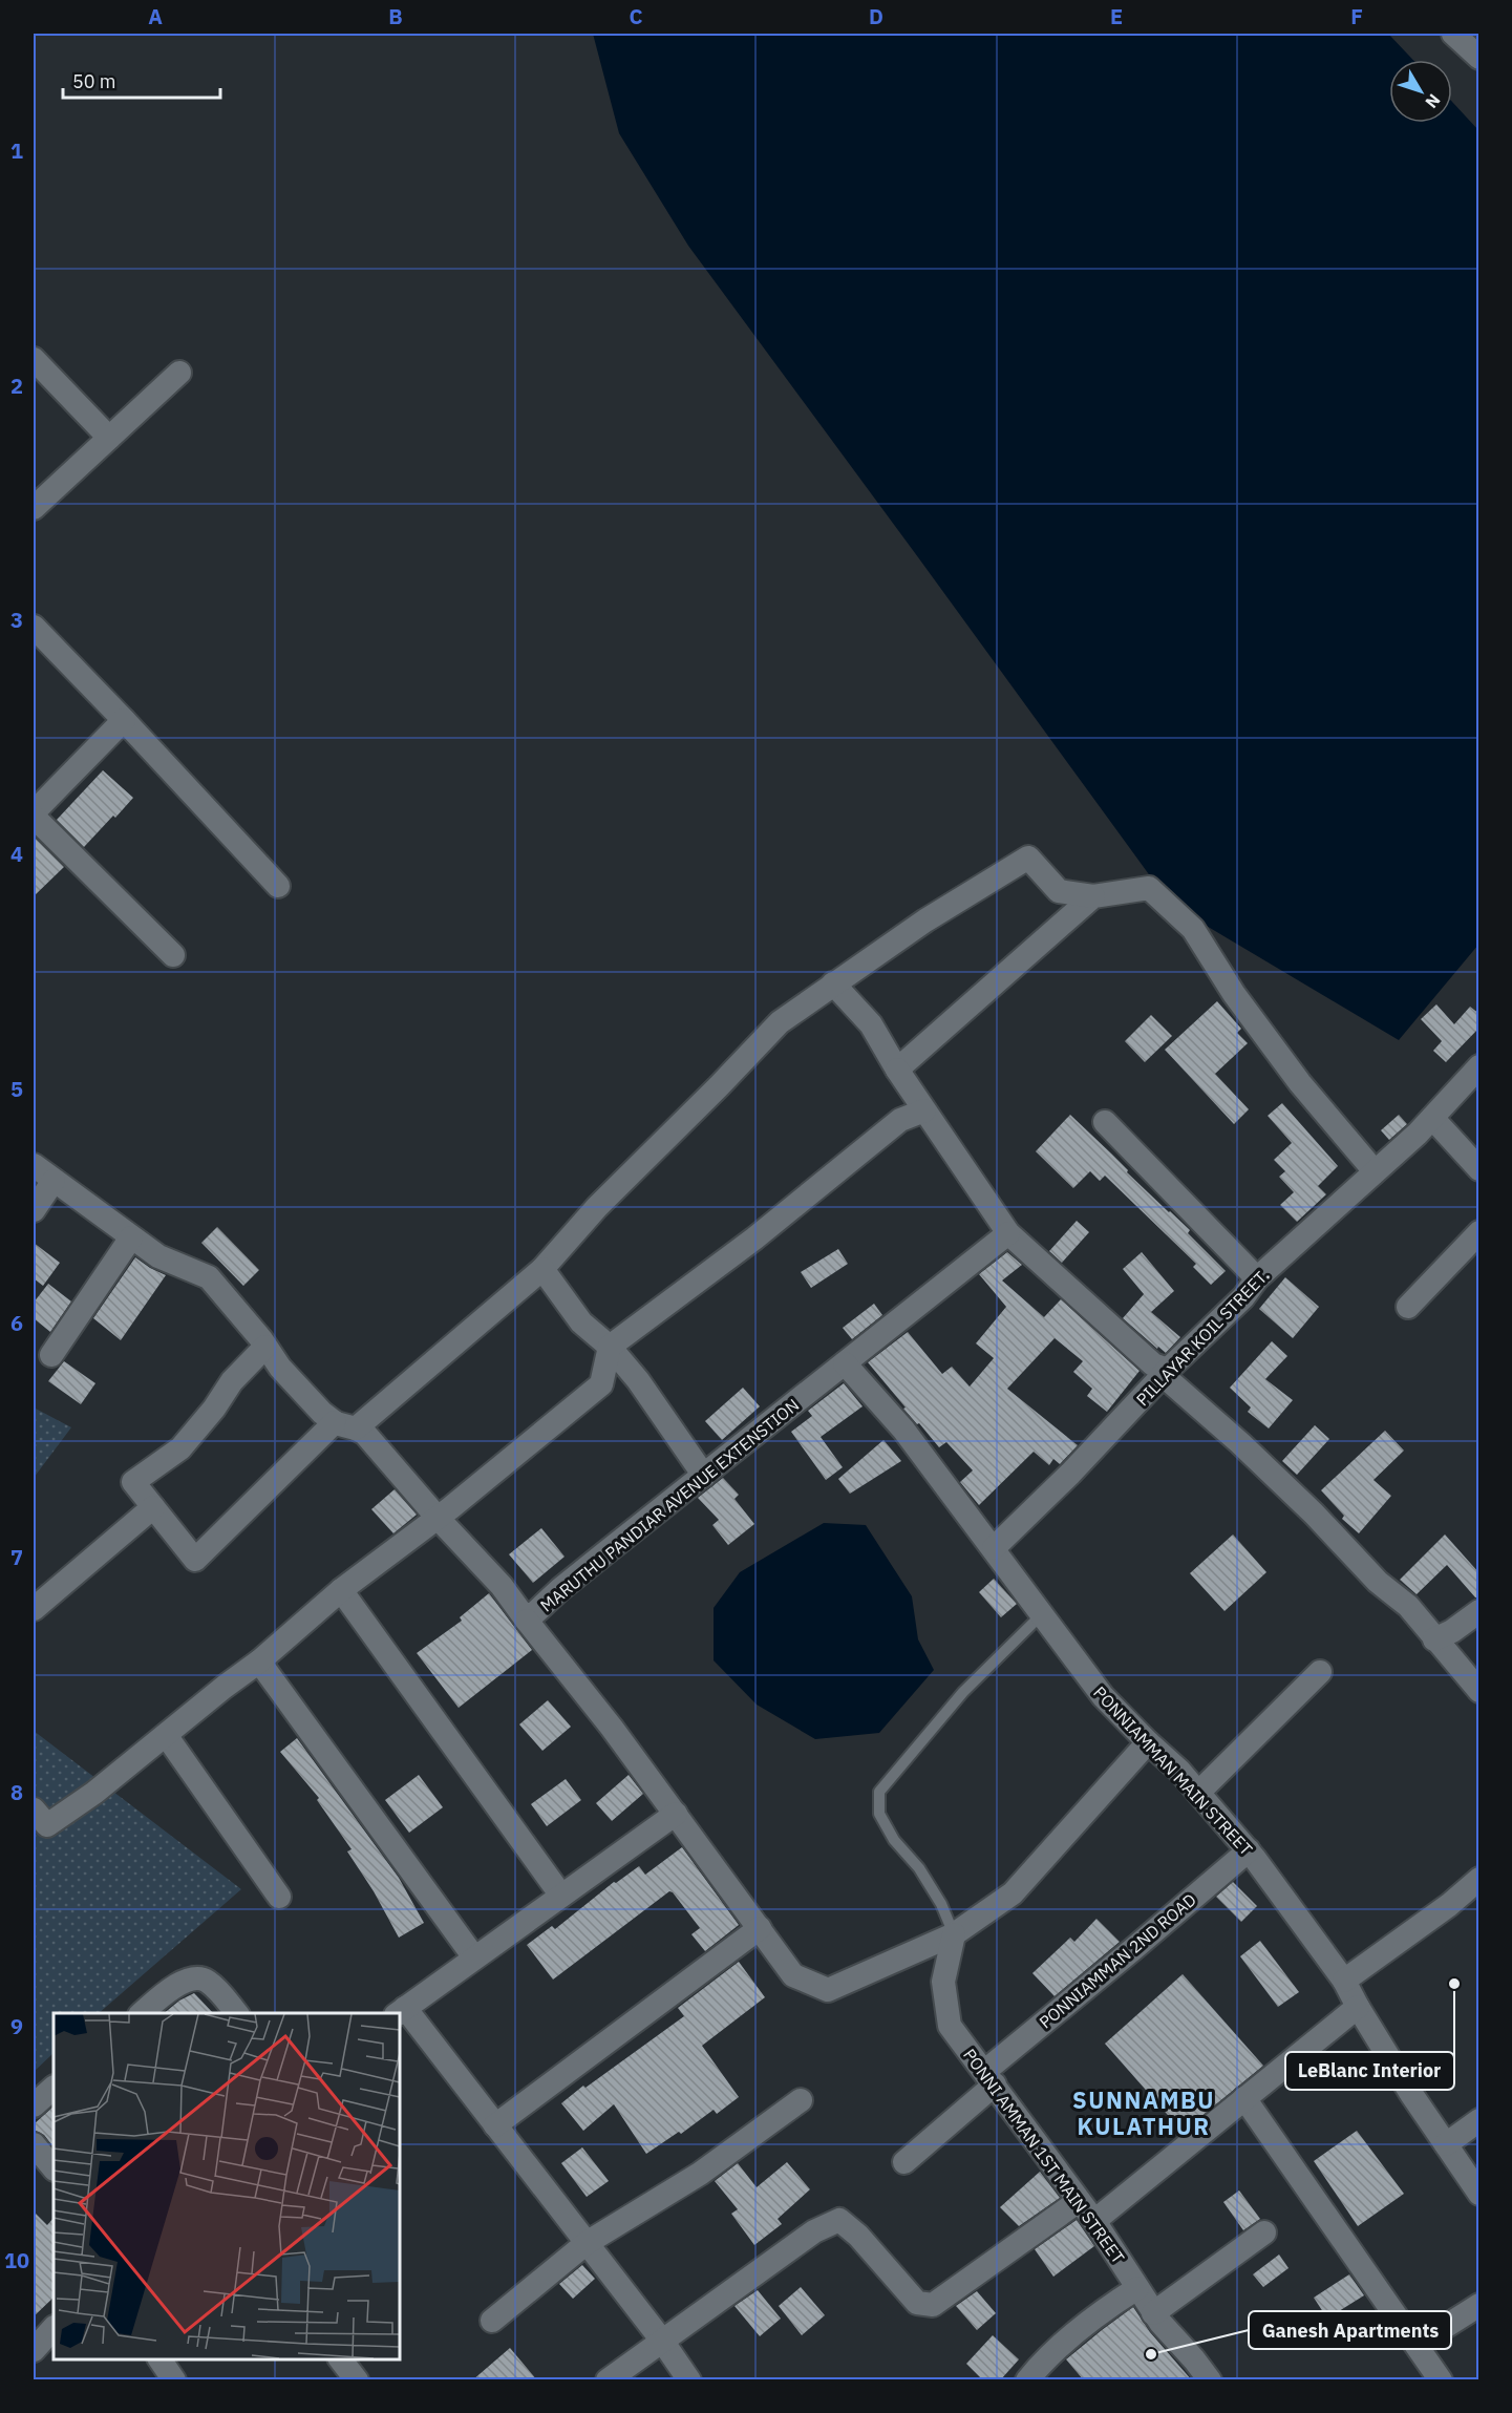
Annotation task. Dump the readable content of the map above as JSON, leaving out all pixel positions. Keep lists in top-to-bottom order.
{
  "streets": {
    "street": [
      "PILLAYAR KOIL STREET.",
      "MARUTHU PANDIAR AVENUE EXTENSTION",
      "PONNIAMMAN MAIN STREET",
      "PONNIAMMAN 2ND ROAD",
      "PONNI AMMAN 1ST MAIN STREET"
    ]
  },
  "crossings": [
    ["PILLAYAR KOIL STREET.", "PONNIAMMAN MAIN STREET"],
    ["MARUTHU PANDIAR AVENUE EXTENSTION", "PONNIAMMAN MAIN STREET"],
    ["PONNIAMMAN MAIN STREET", "PONNIAMMAN 2ND ROAD"],
    ["PONNIAMMAN 2ND ROAD", "PONNI AMMAN 1ST MAIN STREET"]
  ],
  "districts": ["SUNNAMBU KULATHUR"],
  "places": ["LeBlanc Interior", "Ganesh Apartments"],
  "scale_bar": "50 m",
  "north": "bottom right",
  "grid": {
    "columns": [
      "A",
      "B",
      "C",
      "D",
      "E",
      "F"
    ],
    "rows": [
      "1",
      "2",
      "3",
      "4",
      "5",
      "6",
      "7",
      "8",
      "9",
      "10"
    ]
  }
}
